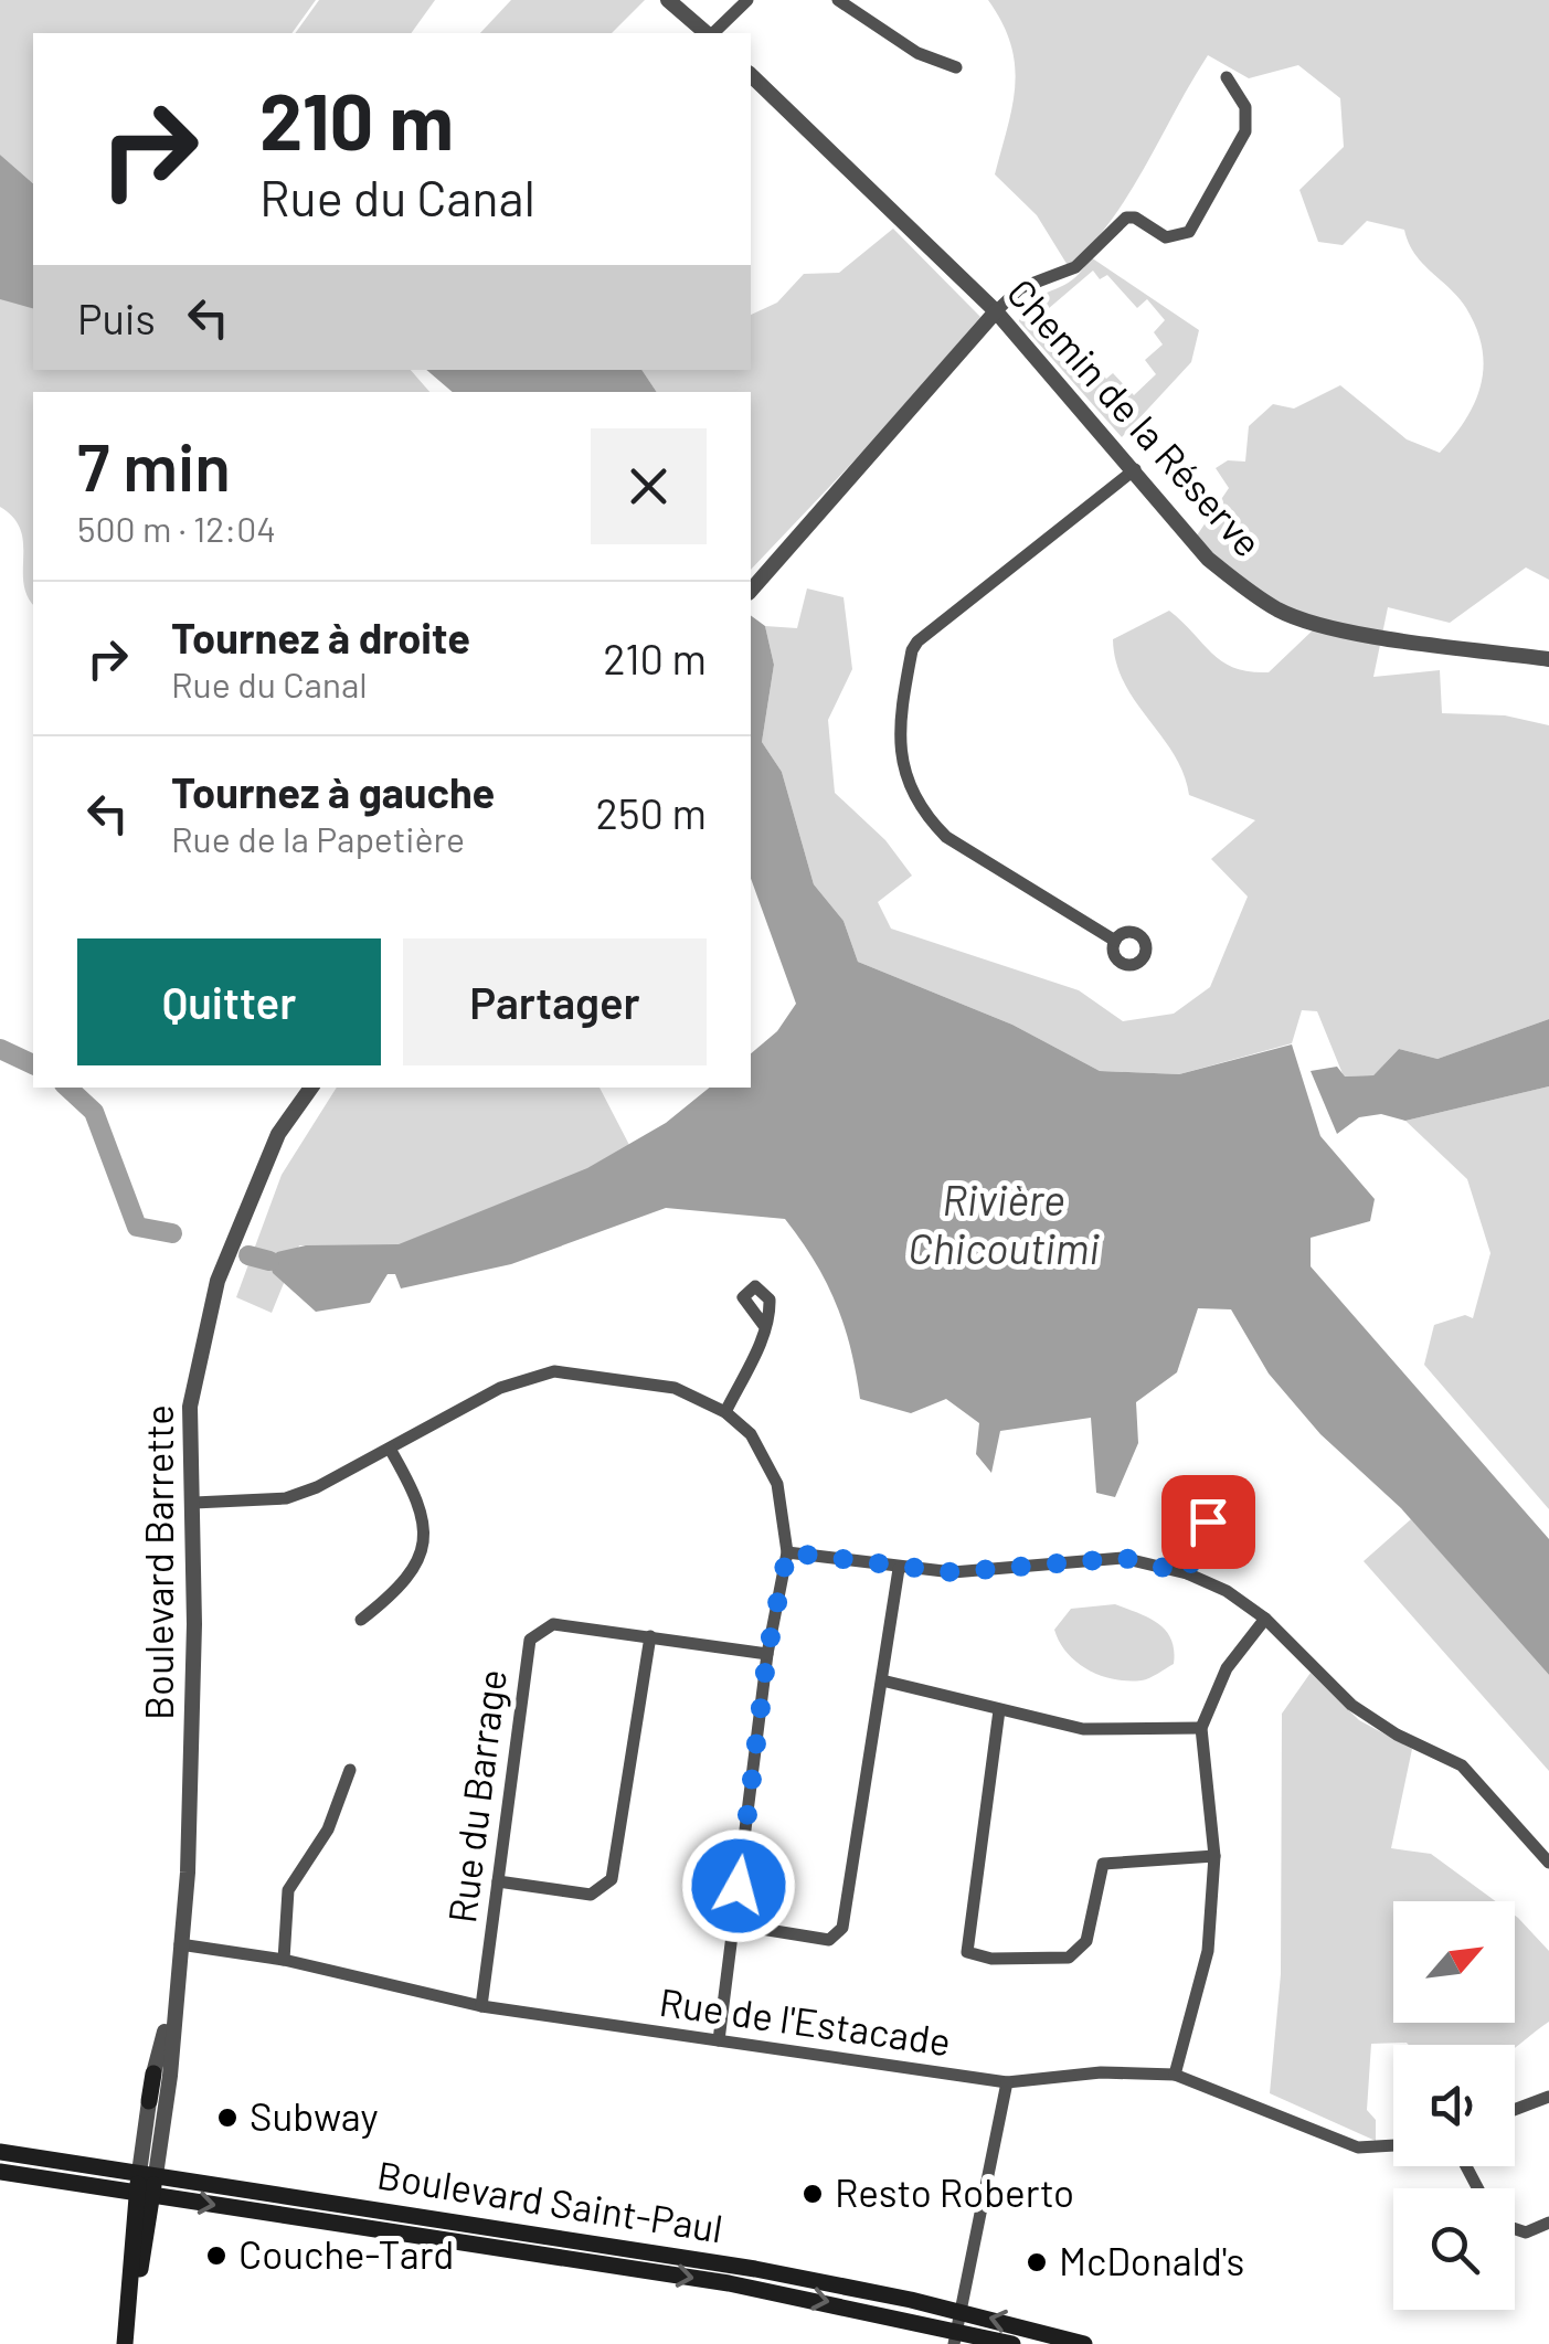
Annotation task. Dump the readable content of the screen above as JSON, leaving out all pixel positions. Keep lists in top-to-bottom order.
{
  "streets": {
    "main road": ["Boulevard Barrette", "Boulevard Saint-Paul"],
    "street": ["Chemin de la Réserve", "Rue du Barrage", "Rue de l'Estacade"]
  },
  "crossings": [
    ["Boulevard Barrette", "Rue de l'Estacade"],
    ["Boulevard Barrette", "Boulevard Saint-Paul"],
    ["Rue du Barrage", "Rue de l'Estacade"]
  ],
  "water": ["Rivière Chicoutimi"],
  "places": [
    "Subway",
    "Resto Roberto",
    "Couche-Tard",
    "McDonald's"
  ],
  "north": "top right",
  "page": {
    "turn": ["210 m", "Rue du Canal"],
    "then": "Puis",
    "heading": ["7 min", "500 m · 12:04"],
    "list": [
      {
        "name": "Tournez à droite",
        "note": "Rue du Canal",
        "value": "210 m"
      },
      {
        "name": "Tournez à gauche",
        "note": "Rue de la Papetière",
        "value": "250 m"
      }
    ],
    "buttons": ["Quitter", "Partager"]
  }
}
